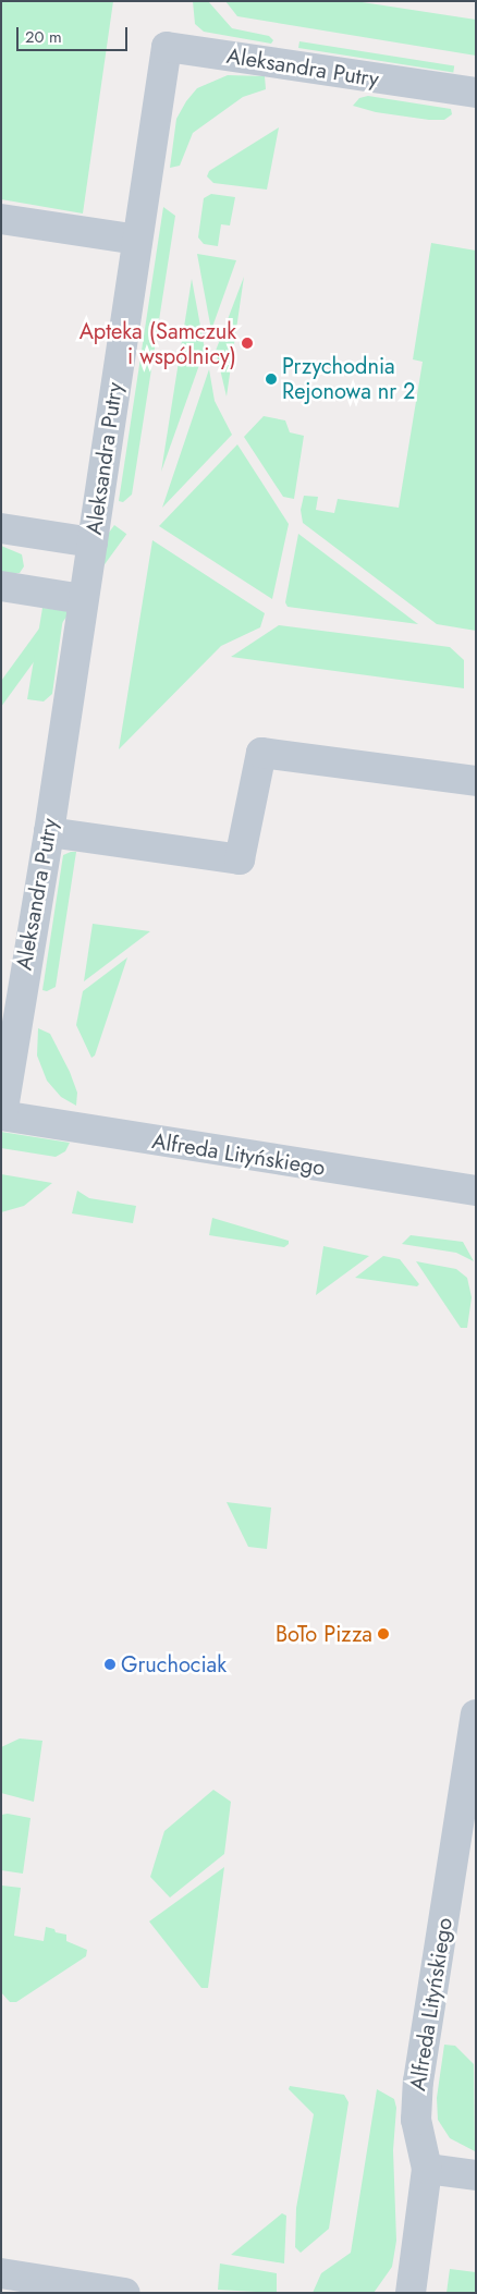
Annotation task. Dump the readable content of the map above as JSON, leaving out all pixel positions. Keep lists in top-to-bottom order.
{
  "streets": {
    "street": ["Aleksandra Putry", "Alfreda Lityńskiego"]
  },
  "crossings": [
    ["Aleksandra Putry", "Alfreda Lityńskiego"]
  ],
  "places": [
    "Apteka (Samczuk i wspólnicy)",
    "Przychodnia Rejonowa nr 2",
    "BoTo Pizza",
    "Gruchociak"
  ],
  "scale_bar": "20 m"
}
